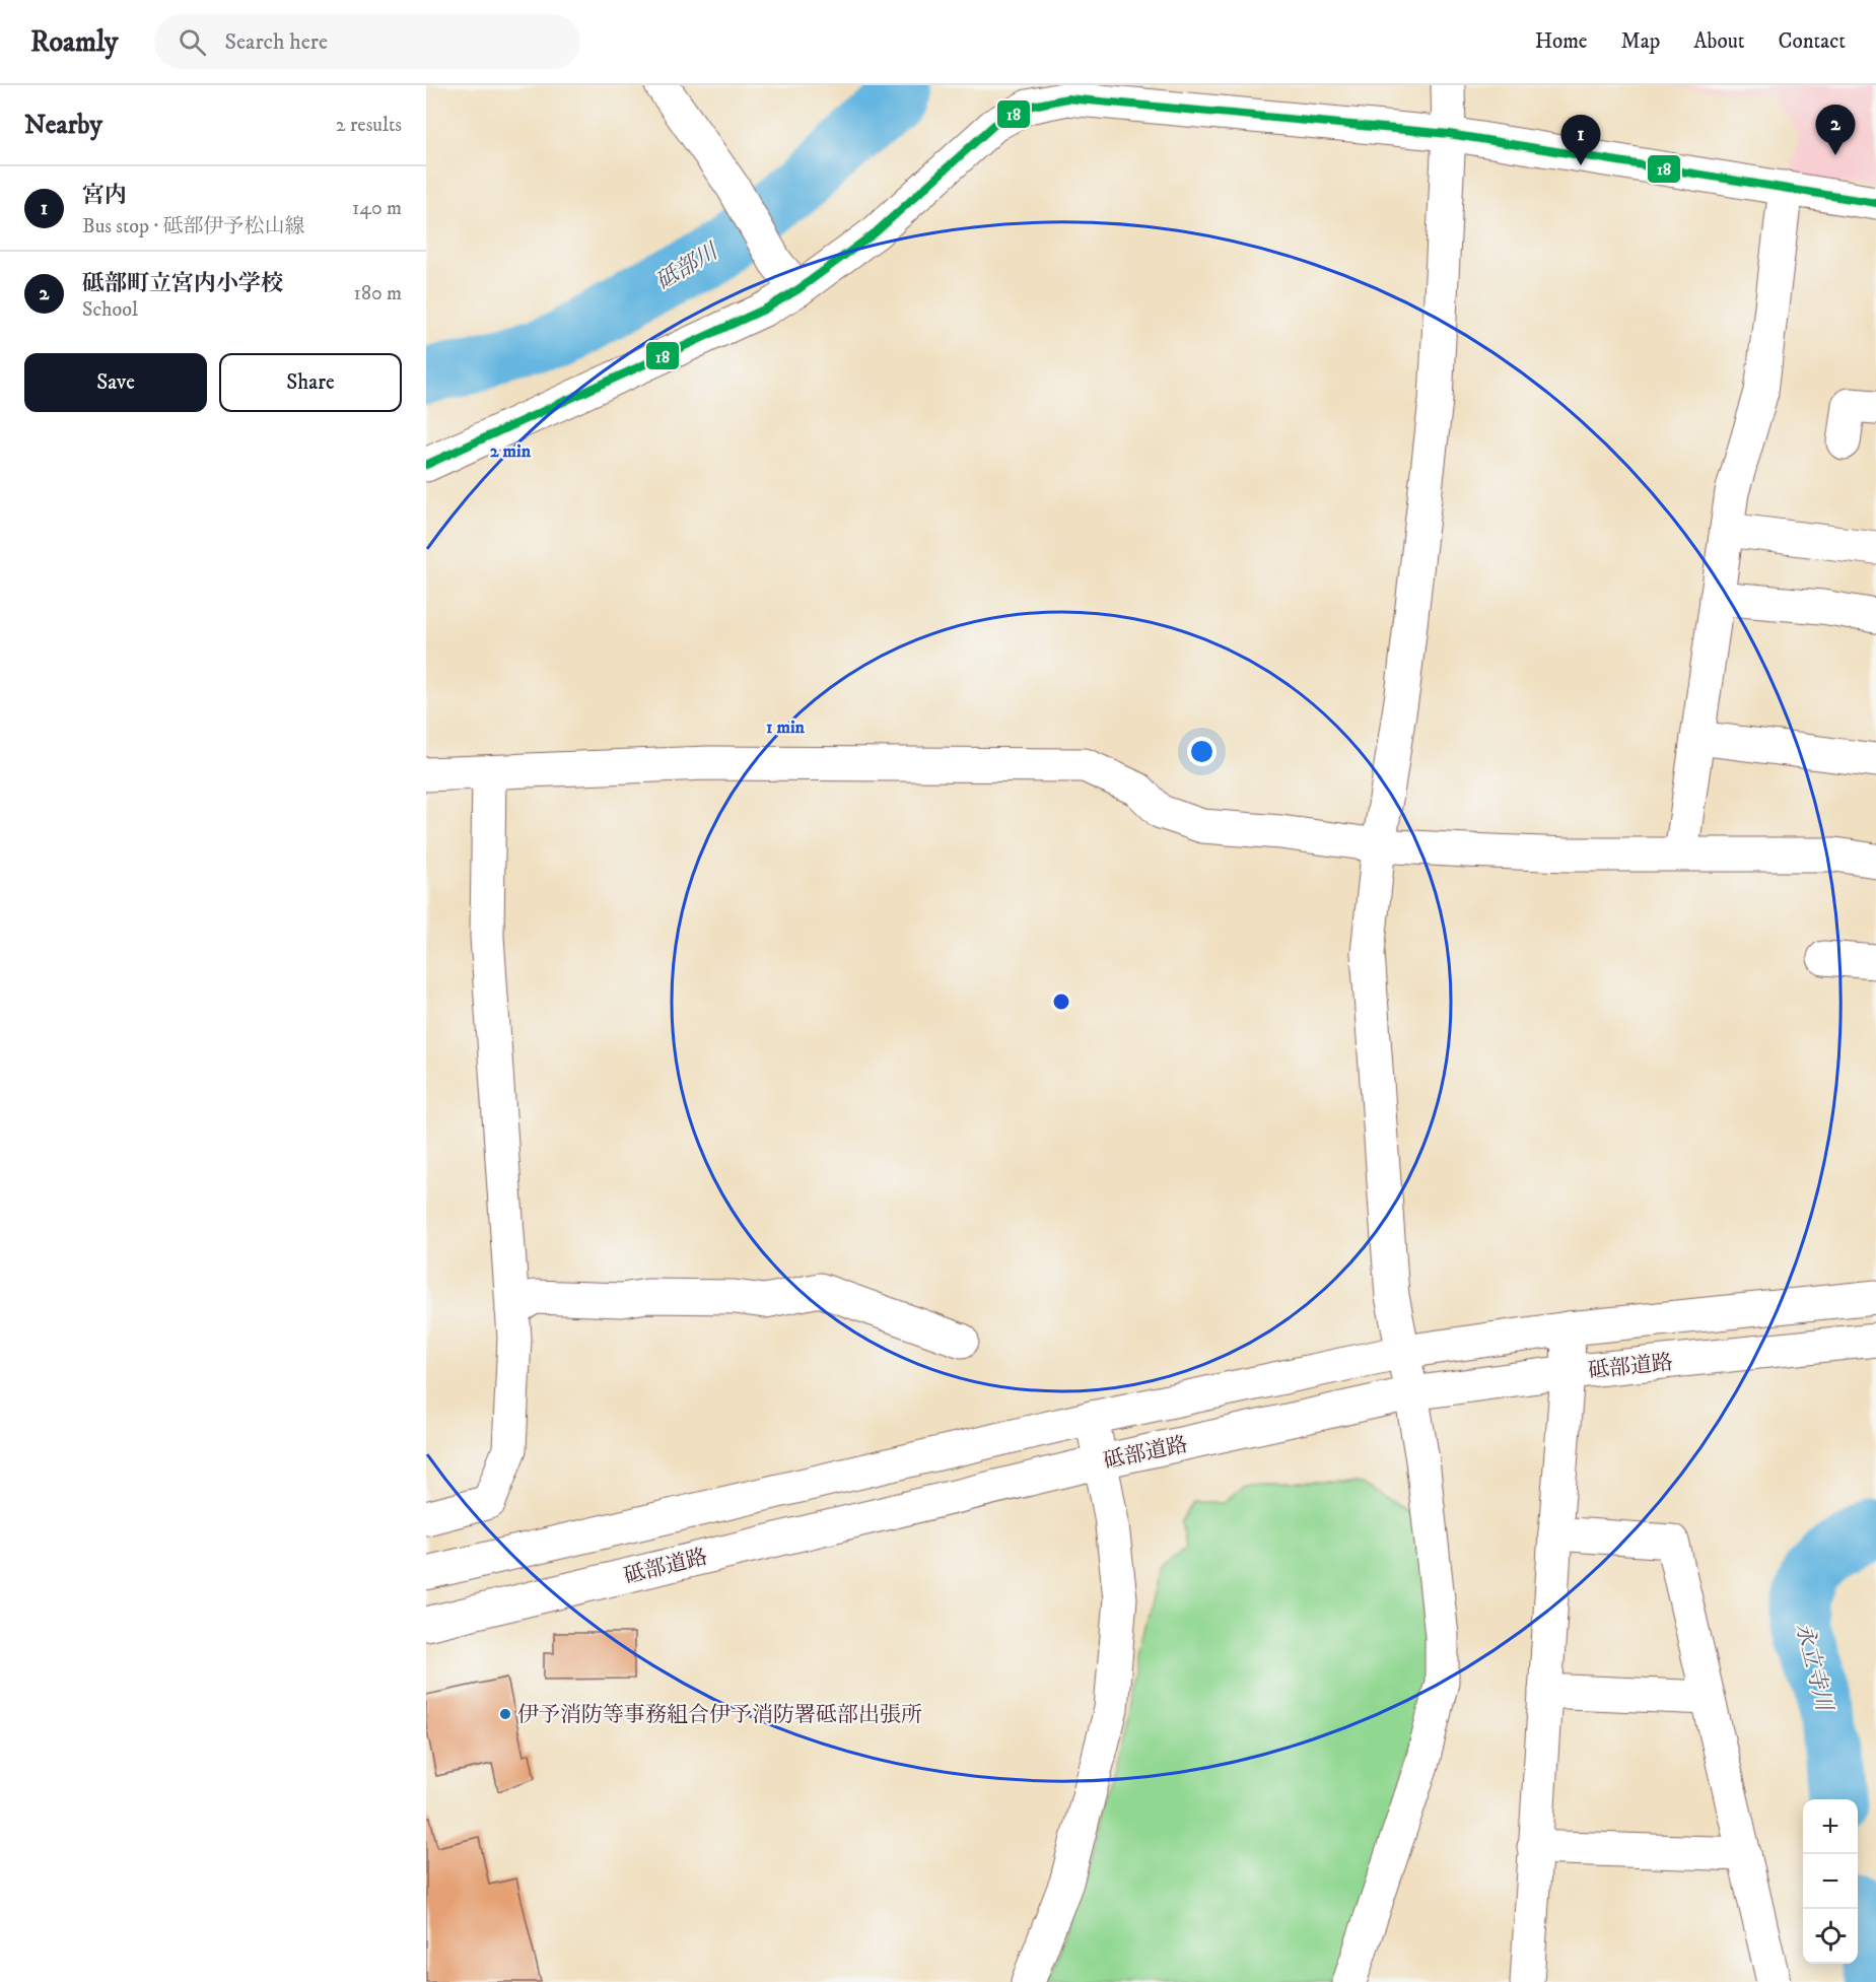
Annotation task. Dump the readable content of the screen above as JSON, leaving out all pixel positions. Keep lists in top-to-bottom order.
{
  "streets": {
    "main road": ["砥部道路"]
  },
  "water": ["砥部川", "永立寺川"],
  "places": ["伊予消防等事務組合伊予消防署砥部出張所"],
  "lines": ["transit line 18"],
  "page": {
    "header": "Roamly",
    "search": "Search here",
    "nav": [
      "Home",
      "Map",
      "About",
      "Contact"
    ],
    "heading": ["Nearby", "2 results"],
    "pins": ["2", "1"],
    "list": [
      {
        "mark": "1",
        "name": "宮内",
        "note": "Bus stop · 砥部伊予松山線",
        "value": "140 m"
      },
      {
        "mark": "2",
        "name": "砥部町立宮内小学校",
        "note": "School",
        "value": "180 m"
      }
    ],
    "buttons": ["Save", "Share"],
    "map_buttons": ["+", "−"]
  },
  "rings": ["2 min", "1 min"]
}
